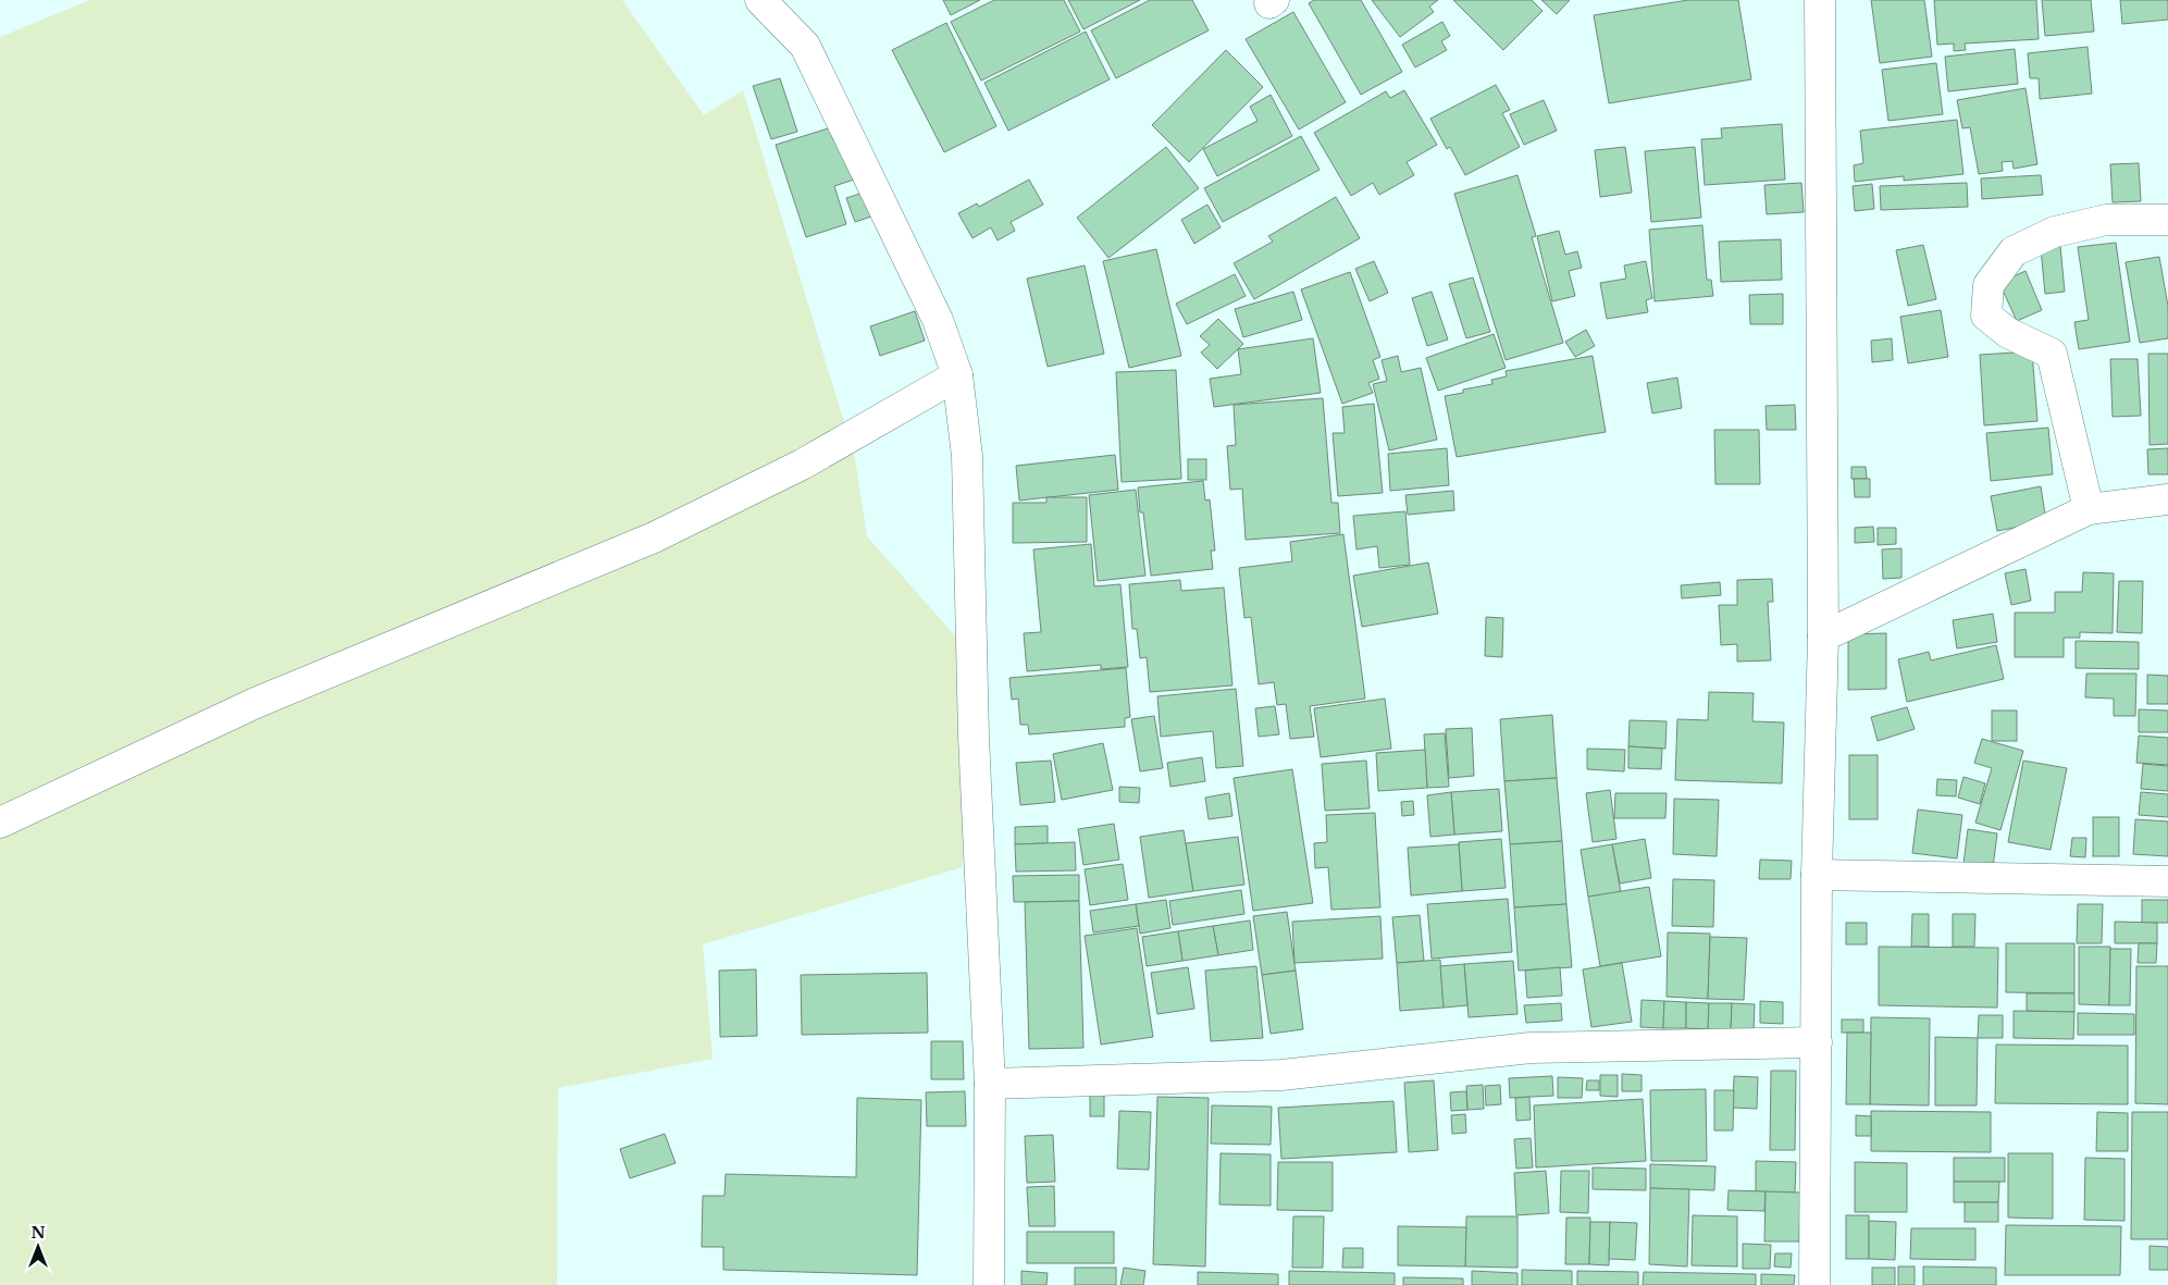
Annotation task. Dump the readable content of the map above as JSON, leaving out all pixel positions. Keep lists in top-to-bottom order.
{
  "north": "top"
}
